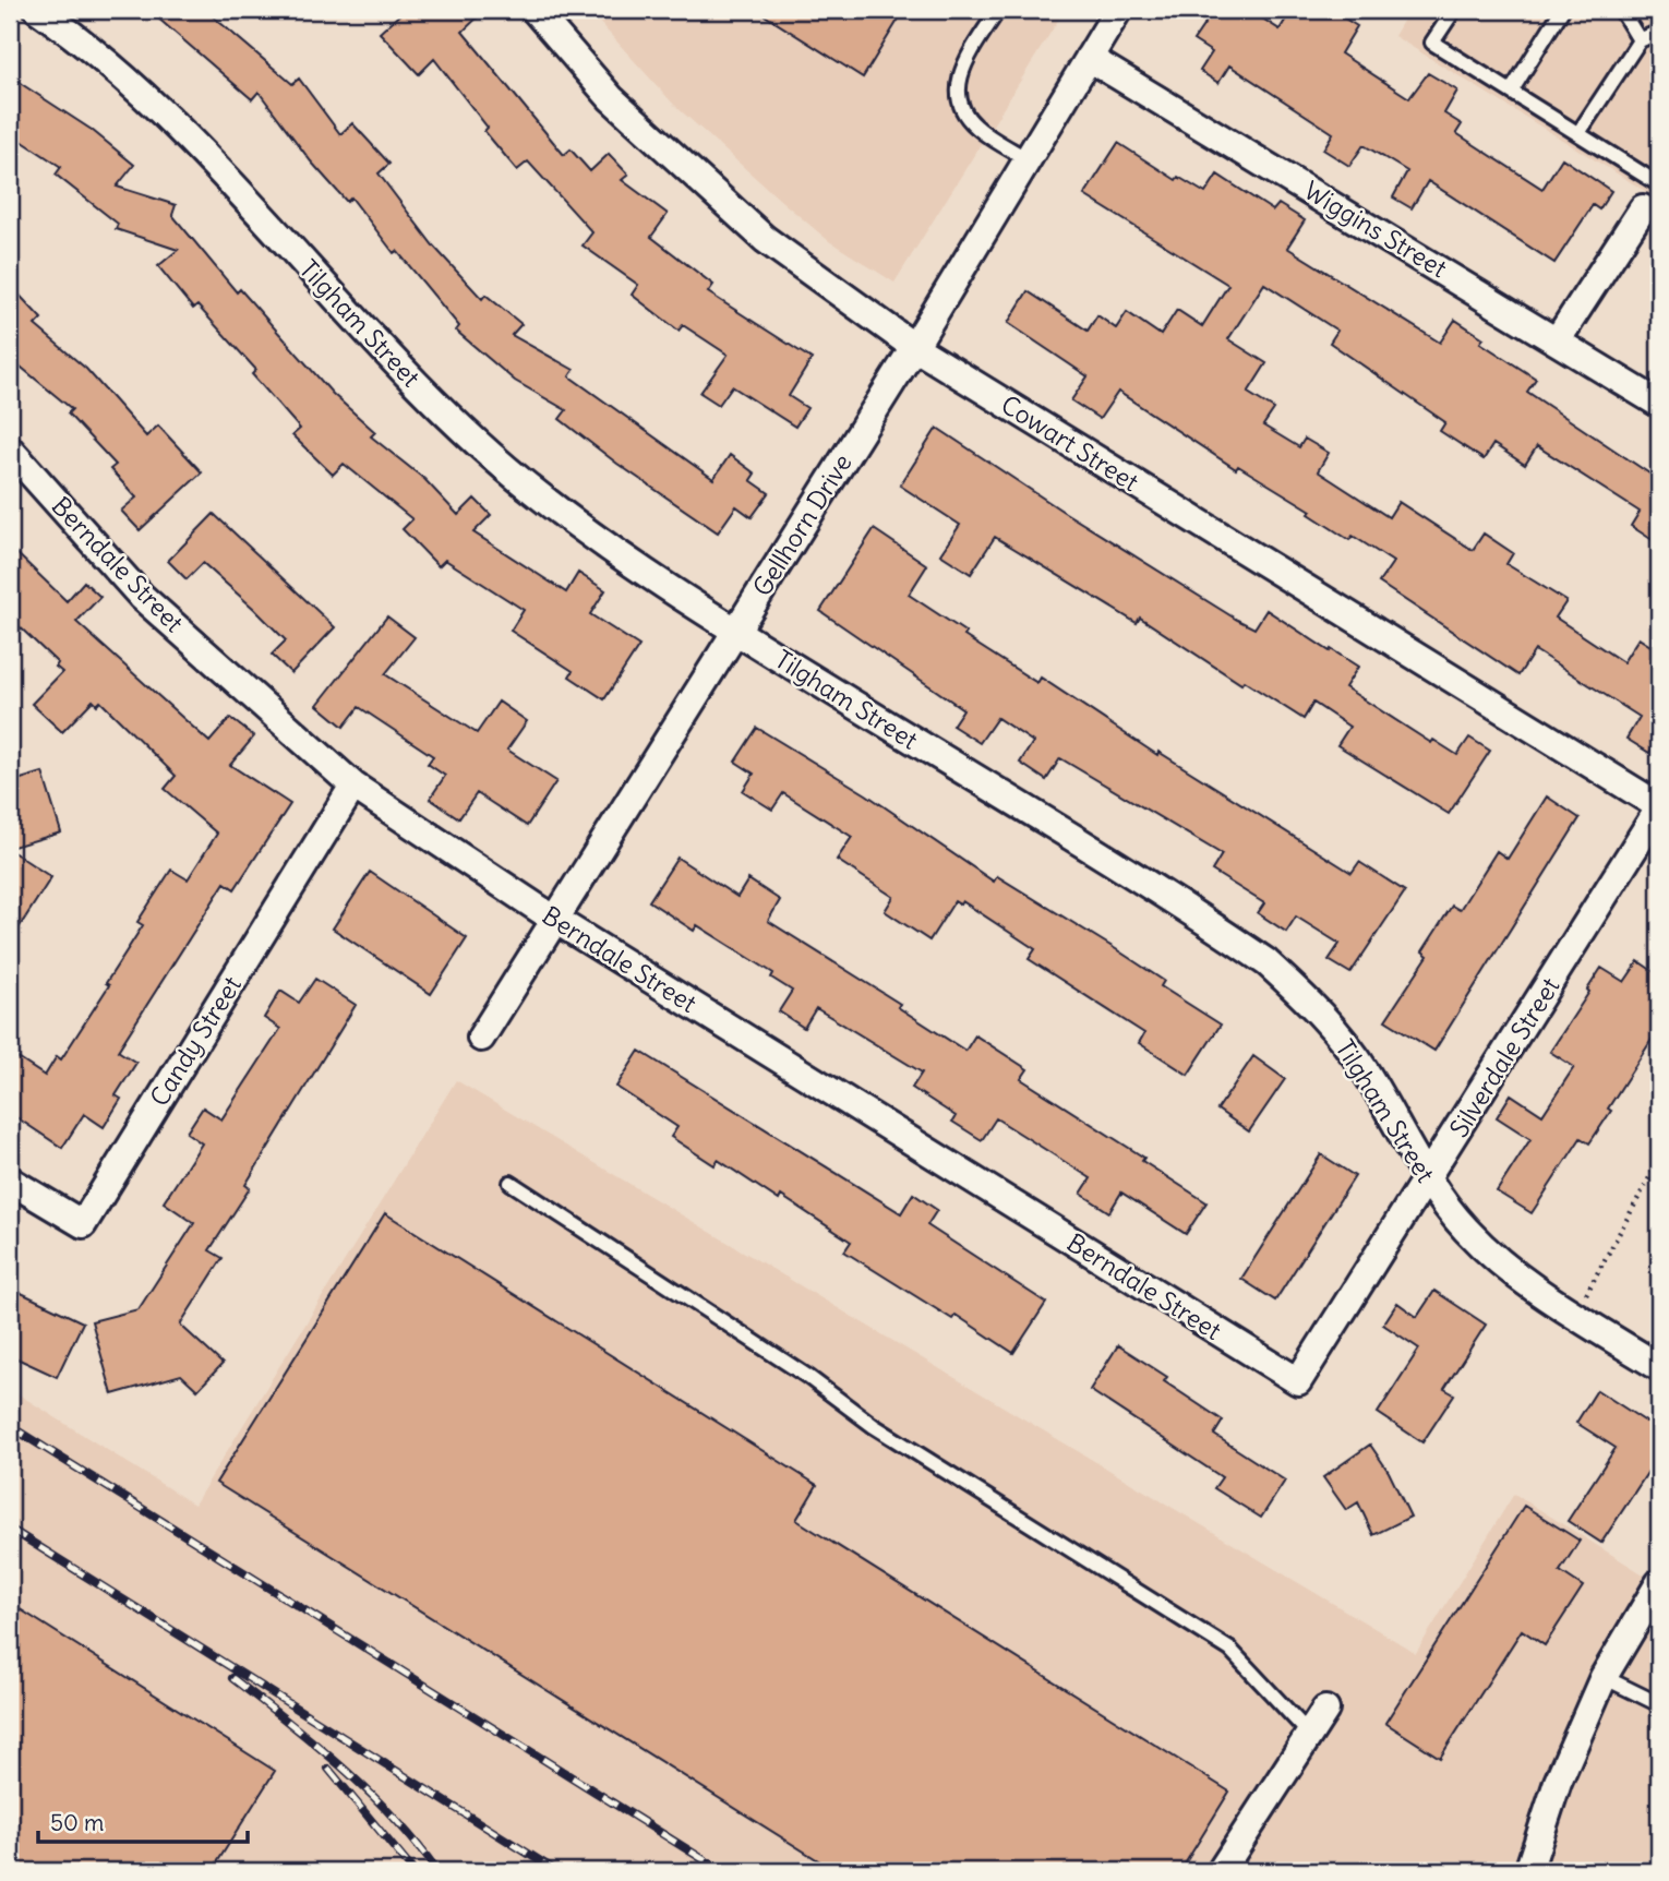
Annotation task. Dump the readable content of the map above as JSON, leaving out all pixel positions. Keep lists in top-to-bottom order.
{
  "streets": {
    "street": [
      "Wiggins Street",
      "Tilgham Street",
      "Cowart Street",
      "Gellhorn Drive",
      "Berndale Street",
      "Candy Street",
      "Silverdale Street"
    ]
  },
  "crossings": [
    ["Wiggins Street", "Gellhorn Drive"],
    ["Tilgham Street", "Gellhorn Drive"],
    ["Tilgham Street", "Silverdale Street"],
    ["Cowart Street", "Gellhorn Drive"],
    ["Cowart Street", "Silverdale Street"],
    ["Gellhorn Drive", "Berndale Street"],
    ["Berndale Street", "Candy Street"],
    ["Berndale Street", "Silverdale Street"]
  ],
  "scale_bar": "50 m"
}
